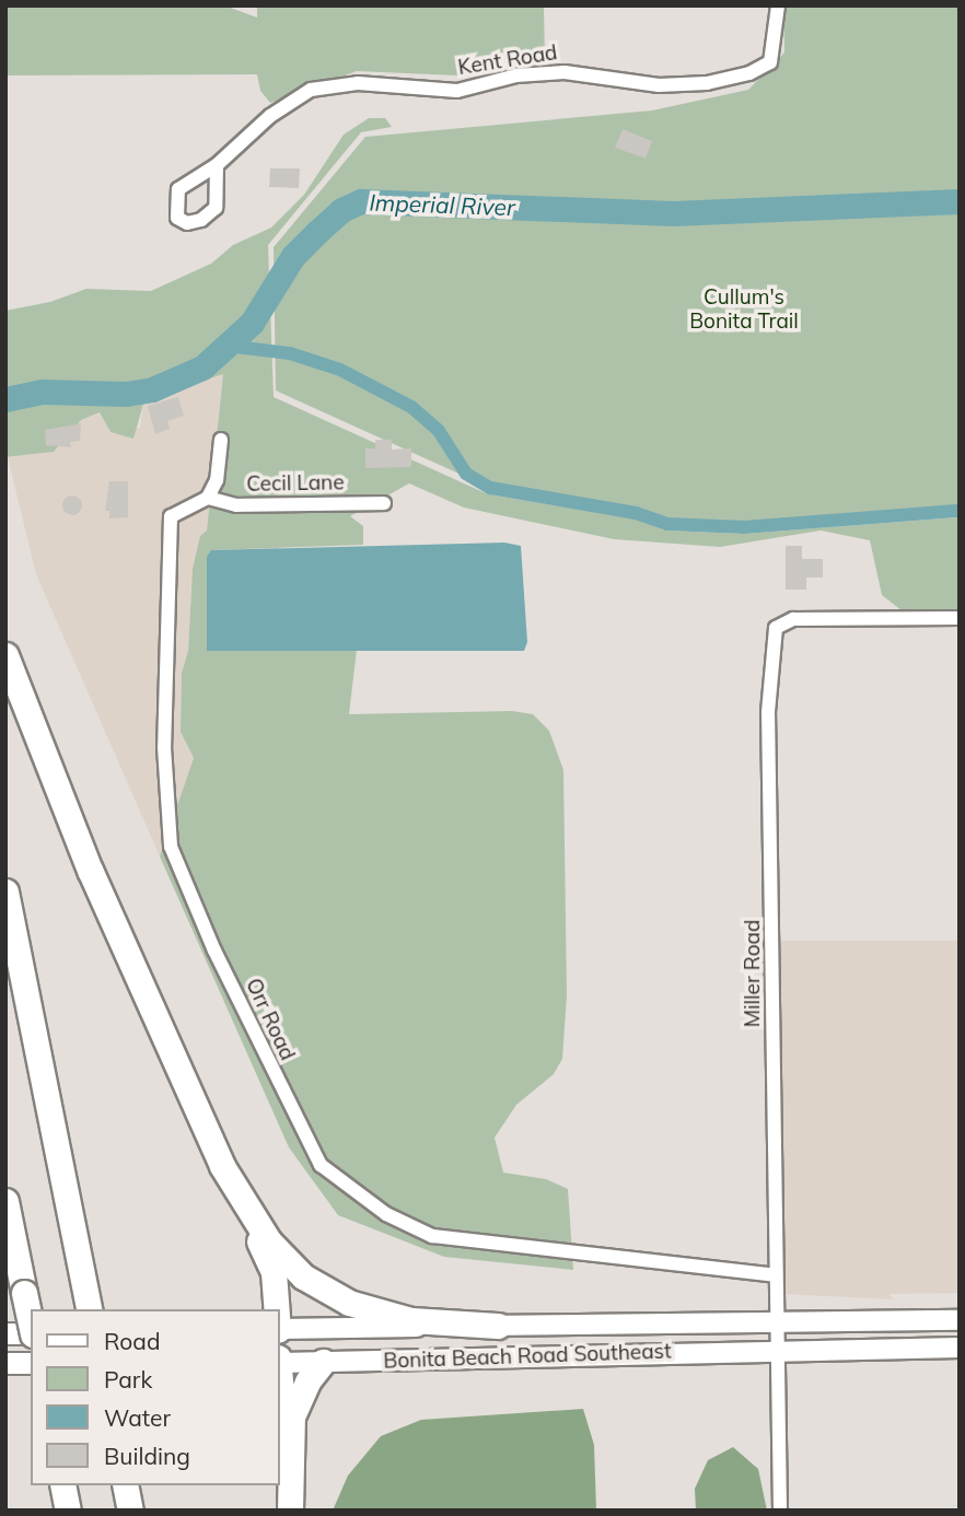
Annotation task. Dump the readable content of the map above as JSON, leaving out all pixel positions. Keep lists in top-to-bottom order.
{
  "streets": {
    "street": [
      "Kent Road",
      "Cecil Lane",
      "Miller Road",
      "Orr Road",
      "Bonita Beach Road Southeast"
    ]
  },
  "crossings": [
    ["Cecil Lane", "Orr Road"],
    ["Miller Road", "Orr Road"],
    ["Miller Road", "Bonita Beach Road Southeast"]
  ],
  "water": ["Imperial River"],
  "parks": ["Cullum's Bonita Trail"],
  "legend": [
    "Road",
    "Park",
    "Water",
    "Building"
  ]
}
